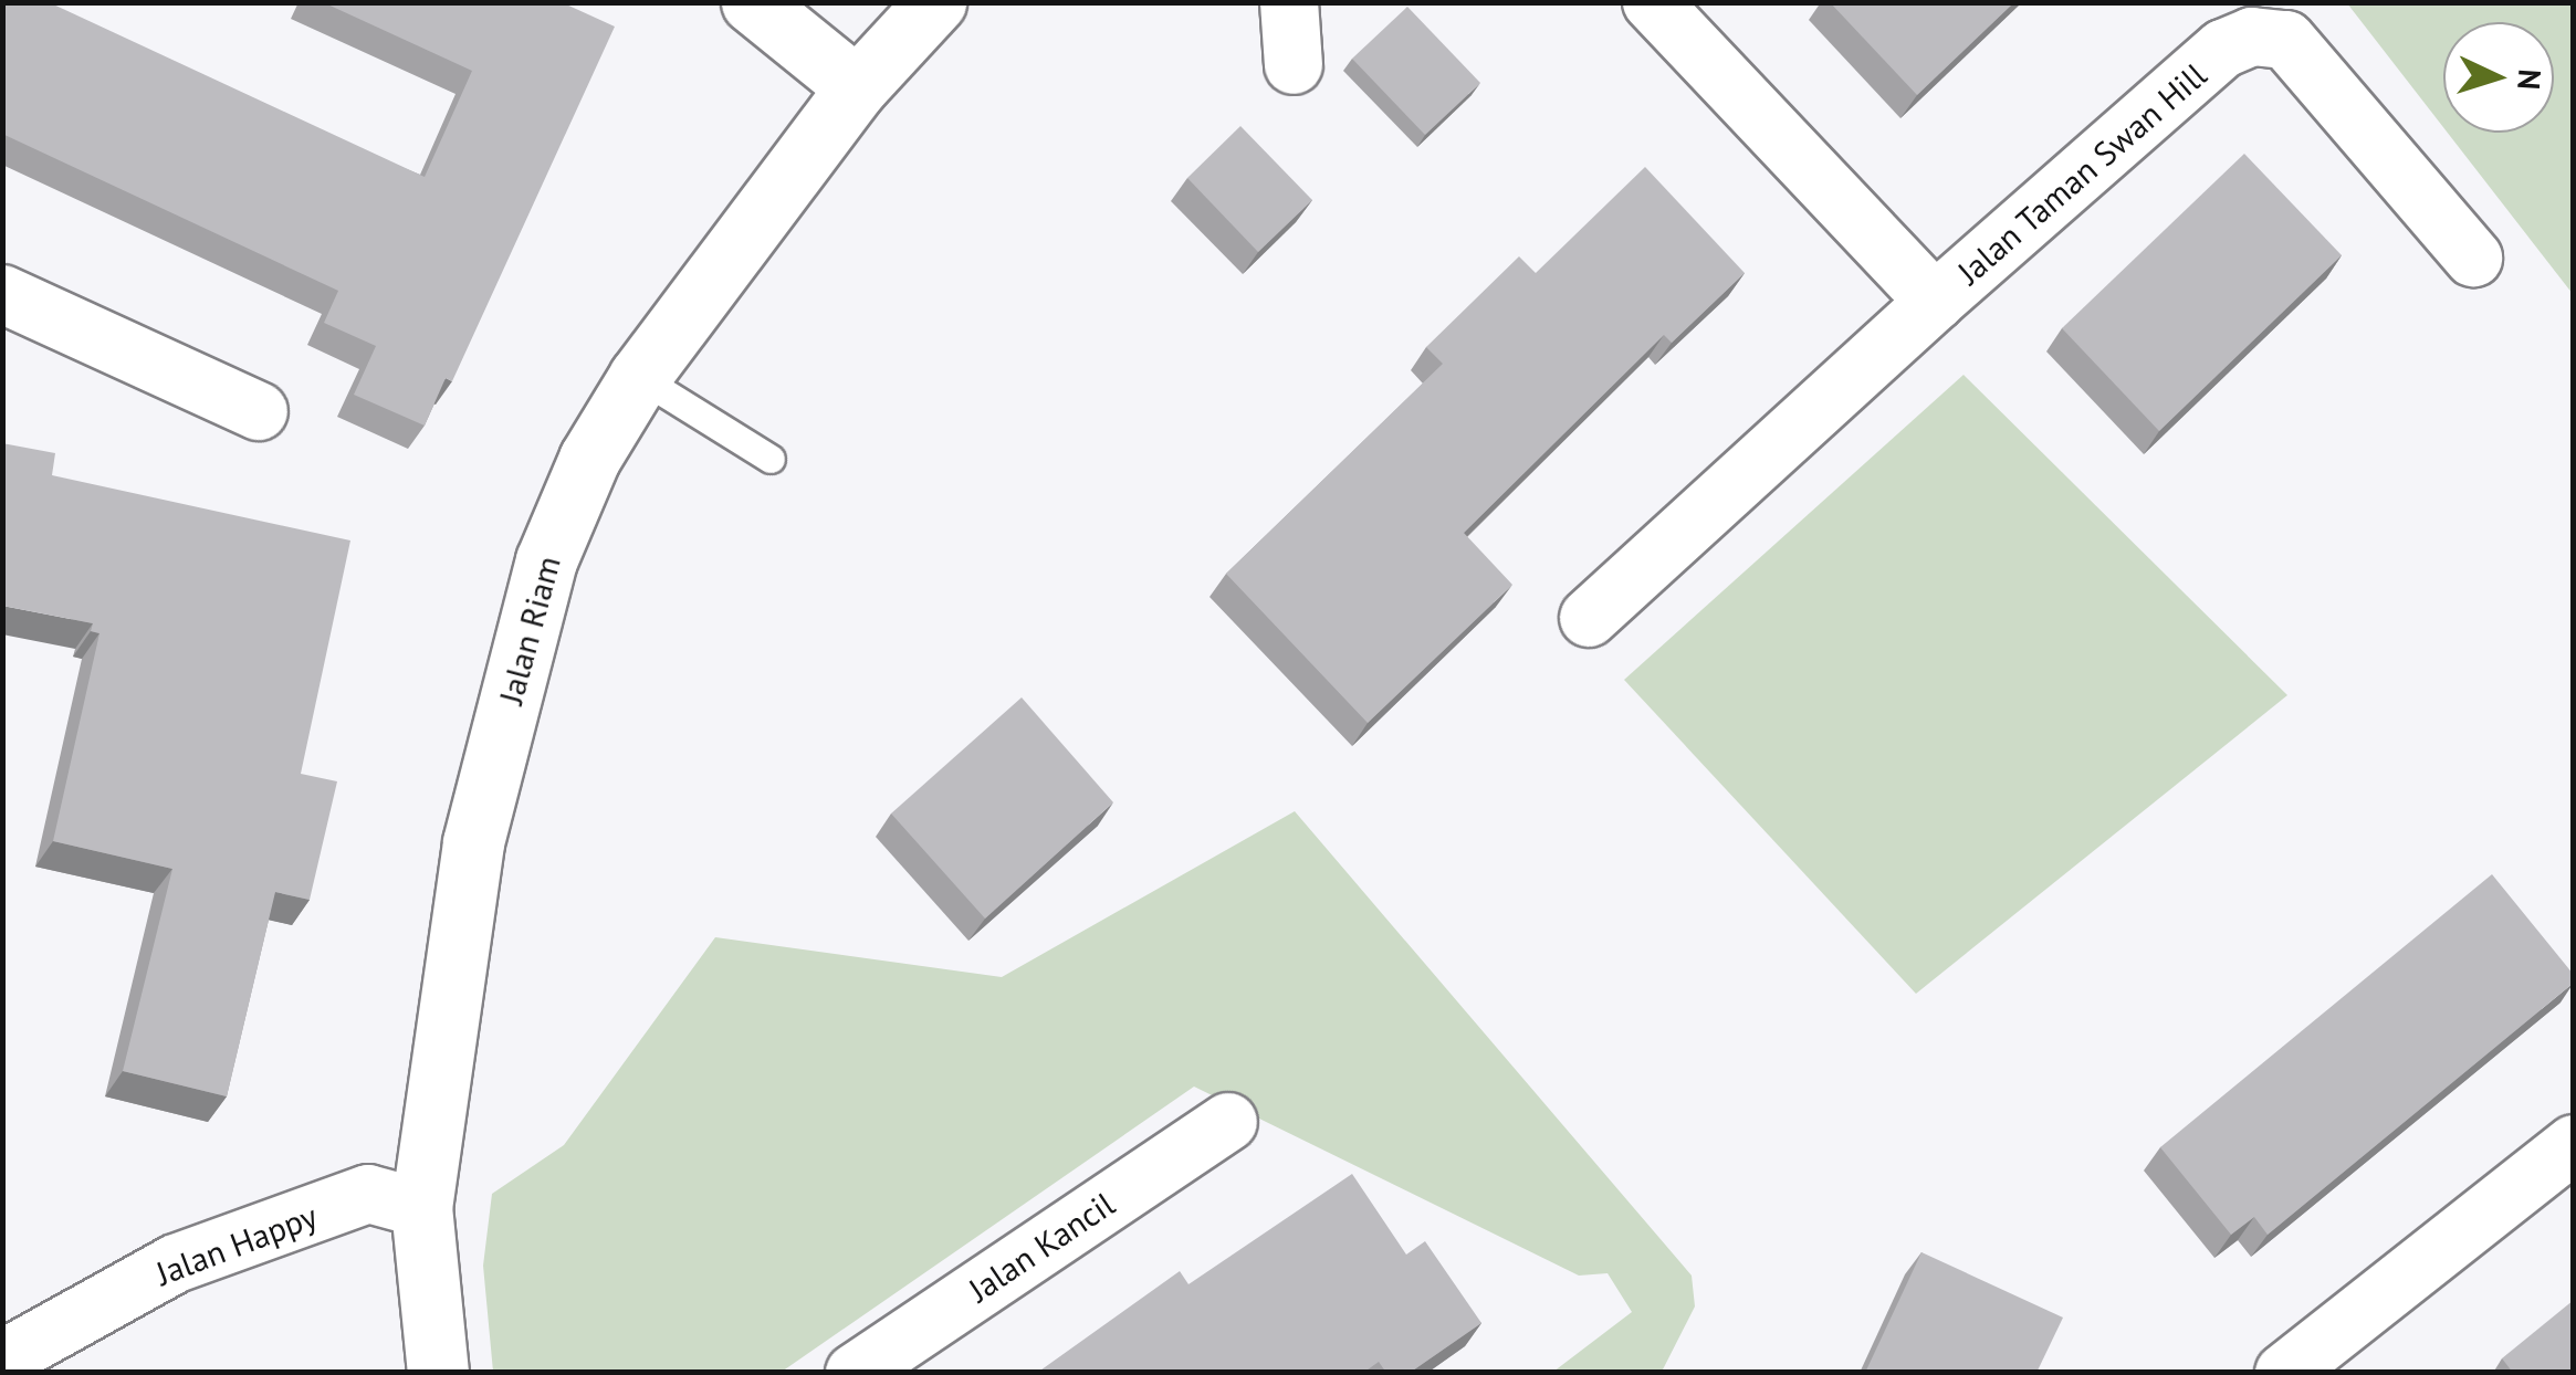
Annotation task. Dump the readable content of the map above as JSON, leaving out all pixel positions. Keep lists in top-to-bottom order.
{
  "streets": {
    "main road": ["Jalan Riam"],
    "street": ["Jalan Taman Swan Hill", "Jalan Happy", "Jalan Kancil"]
  },
  "crossings": [
    ["Jalan Riam", "Jalan Happy"]
  ],
  "north": "right"
}
